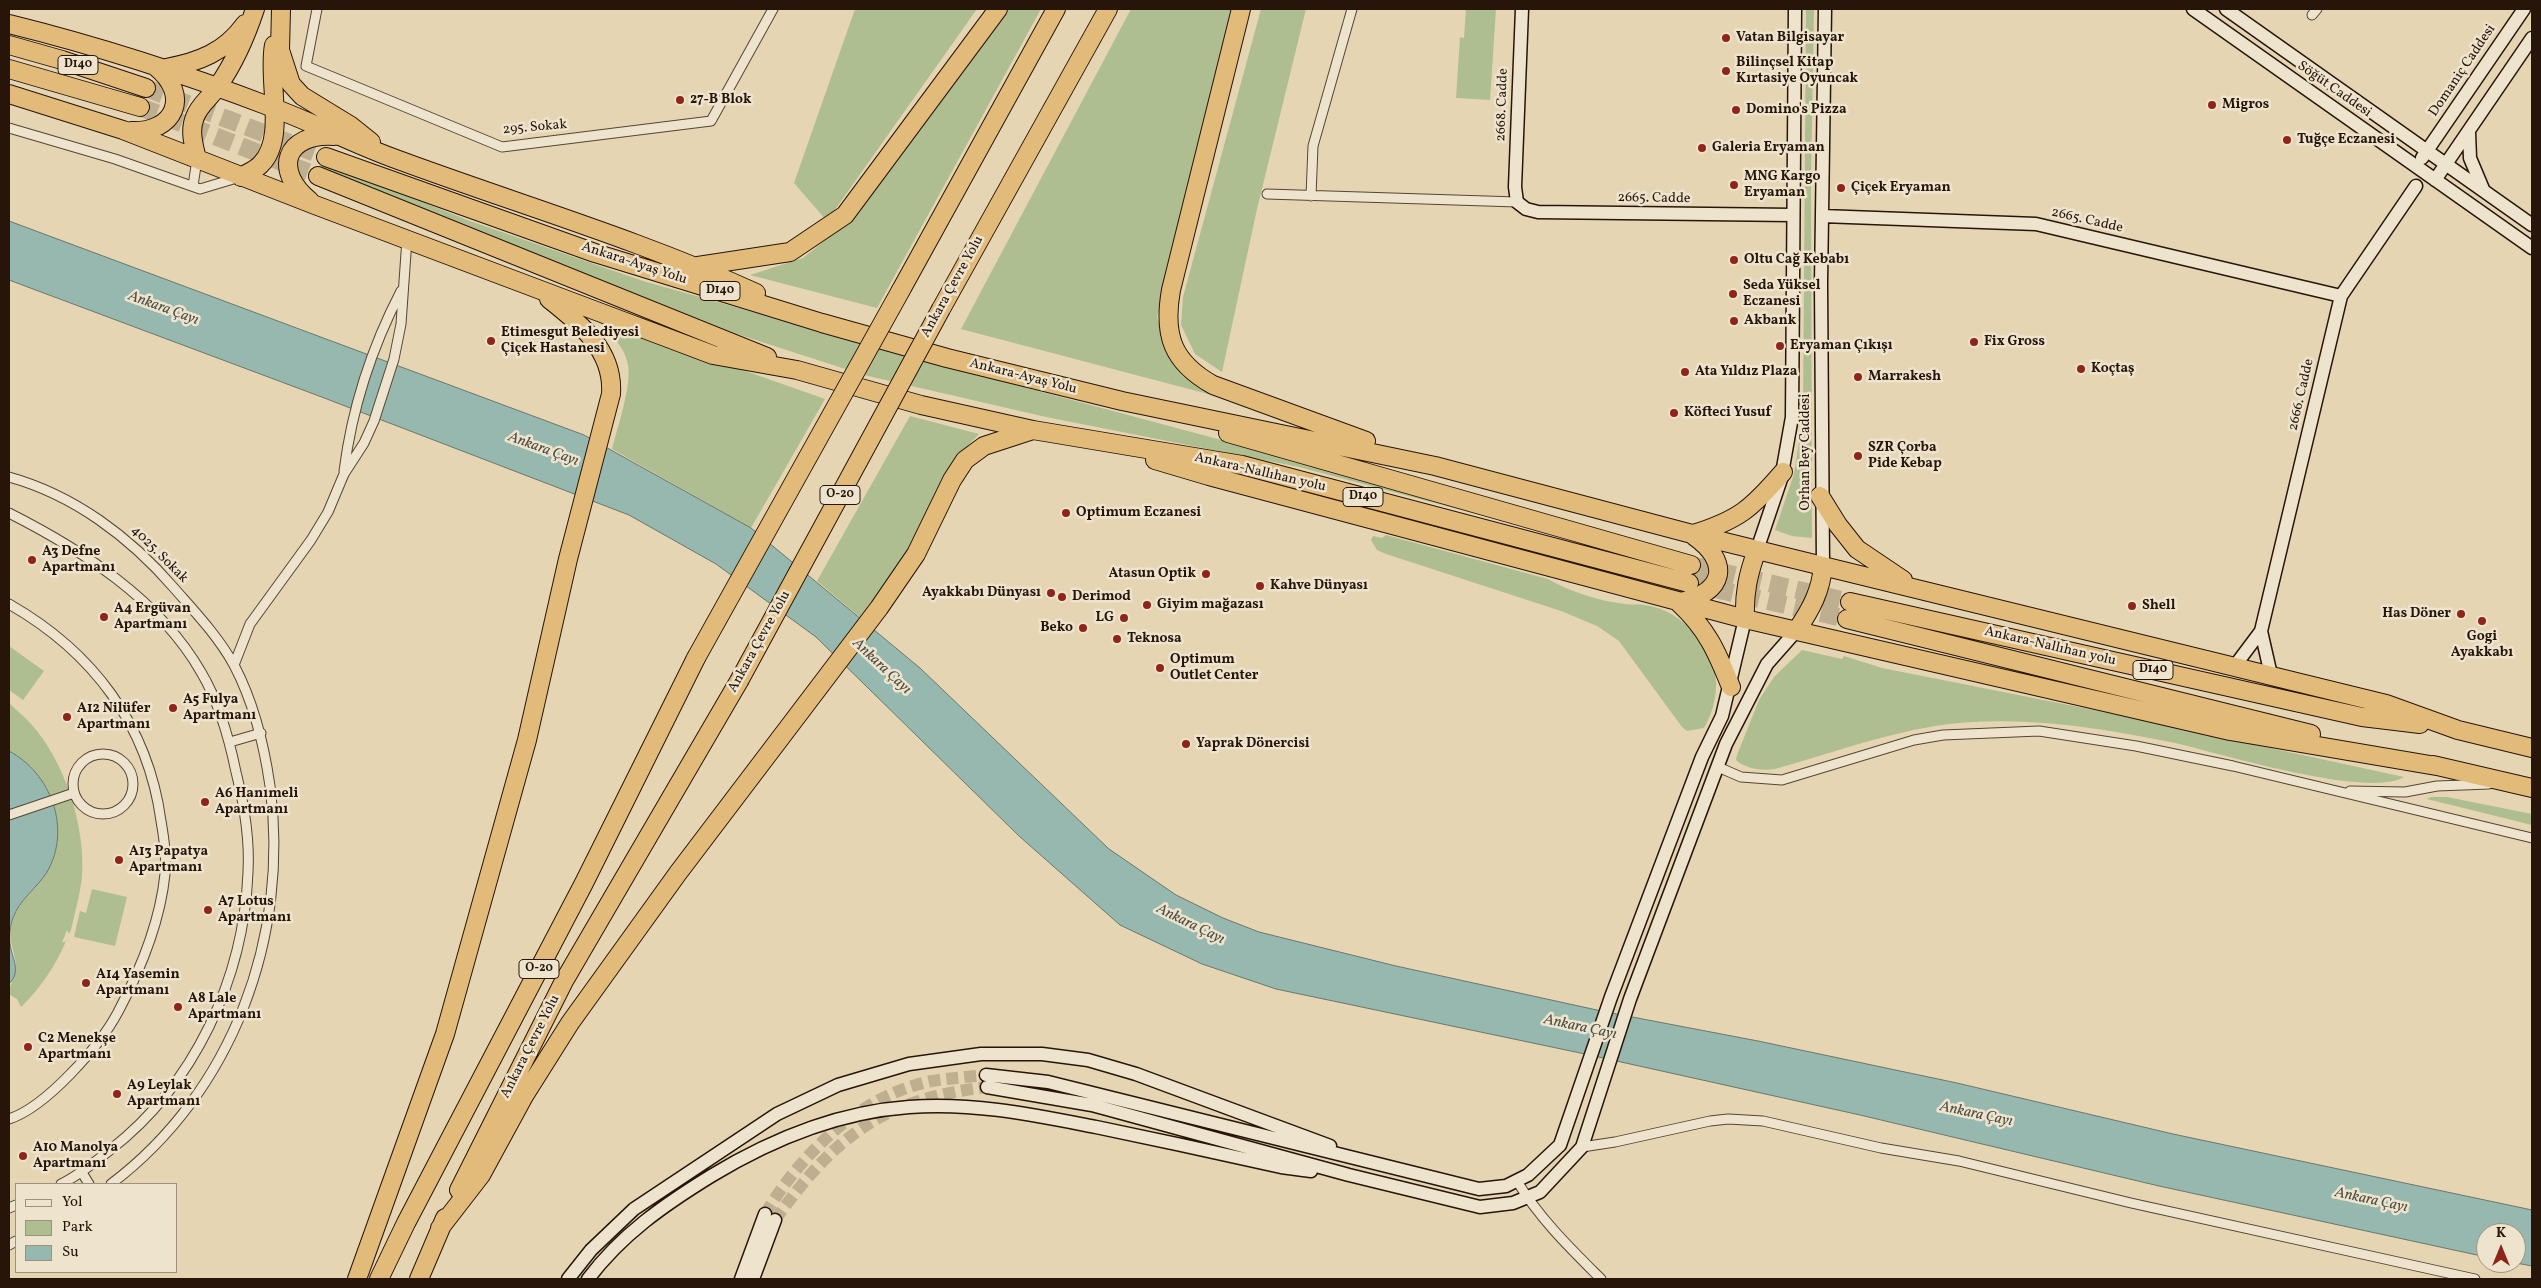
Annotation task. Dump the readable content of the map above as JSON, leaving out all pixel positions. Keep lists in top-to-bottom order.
{
  "streets": {
    "highway": [
      "D140",
      "Ankara-Ayaş Yolu",
      "Ankara Çevre Yolu",
      "Ankara-Nallıhan yolu",
      "O-20"
    ],
    "main road": [
      "Domaniç Caddesi",
      "Söğüt Caddesi",
      "2668. Cadde",
      "2665. Cadde",
      "2666. Cadde",
      "Orhan Bey Caddesi"
    ],
    "street": ["295. Sokak", "4025. Sokak"]
  },
  "crossings": [
    ["D140", "Ankara-Nallıhan yolu"],
    ["Domaniç Caddesi", "Söğüt Caddesi"],
    ["2668. Cadde", "2665. Cadde"],
    ["2665. Cadde", "2666. Cadde"],
    ["2665. Cadde", "Orhan Bey Caddesi"],
    ["Ankara-Ayaş Yolu", "Ankara-Nallıhan yolu"]
  ],
  "water": ["Ankara Çayı"],
  "places": [
    "Vatan Bilgisayar",
    "Bilinçsel Kitap Kırtasiye Oyuncak",
    "27-B Blok",
    "Migros",
    "Domino's Pizza",
    "Tuğçe Eczanesi",
    "Galeria Eryaman",
    "MNG Kargo Eryaman",
    "Çiçek Eryaman",
    "Oltu Cağ Kebabı",
    "Seda Yüksel Eczanesi",
    "Akbank",
    "Etimesgut Belediyesi Çiçek Hastanesi",
    "Fix Gross",
    "Eryaman Çıkışı",
    "Koçtaş",
    "Ata Yıldız Plaza",
    "Marrakesh",
    "Köfteci Yusuf",
    "SZR Çorba Pide Kebap",
    "Optimum Eczanesi",
    "A3 Defne Apartmanı",
    "Atasun Optik",
    "Kahve Dünyası",
    "Ayakkabı Dünyası",
    "Derimod",
    "Giyim mağazası",
    "Shell",
    "Has Döner",
    "A4 Ergüvan Apartmanı",
    "LG",
    "Gogi Ayakkabı",
    "Beko",
    "Teknosa",
    "Optimum Outlet Center",
    "A5 Fulya Apartmanı",
    "A12 Nilüfer Apartmanı",
    "Yaprak Dönercisi",
    "A6 Hanımeli Apartmanı",
    "A13 Papatya Apartmanı",
    "A7 Lotus Apartmanı",
    "A14 Yasemin Apartmanı",
    "A8 Lale Apartmanı",
    "C2 Menekşe Apartmanı",
    "A9 Leylak Apartmanı",
    "A10 Manolya Apartmanı"
  ],
  "legend": ["Yol", "Park", "Su"],
  "north": "top"
}
